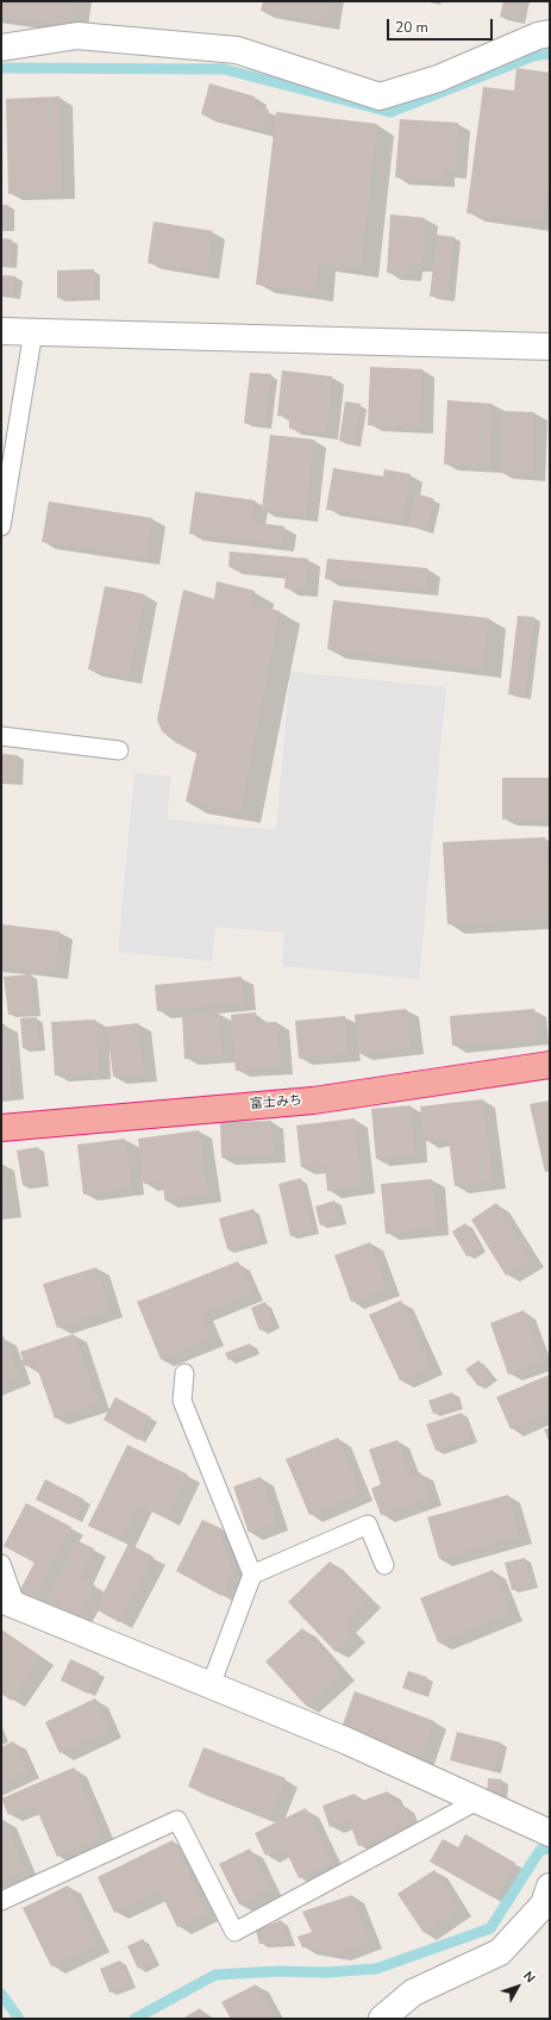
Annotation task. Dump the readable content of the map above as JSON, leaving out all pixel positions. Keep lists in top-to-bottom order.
{
  "streets": {
    "highway": ["富士みち"]
  },
  "scale_bar": "20 m",
  "north": "top right"
}
